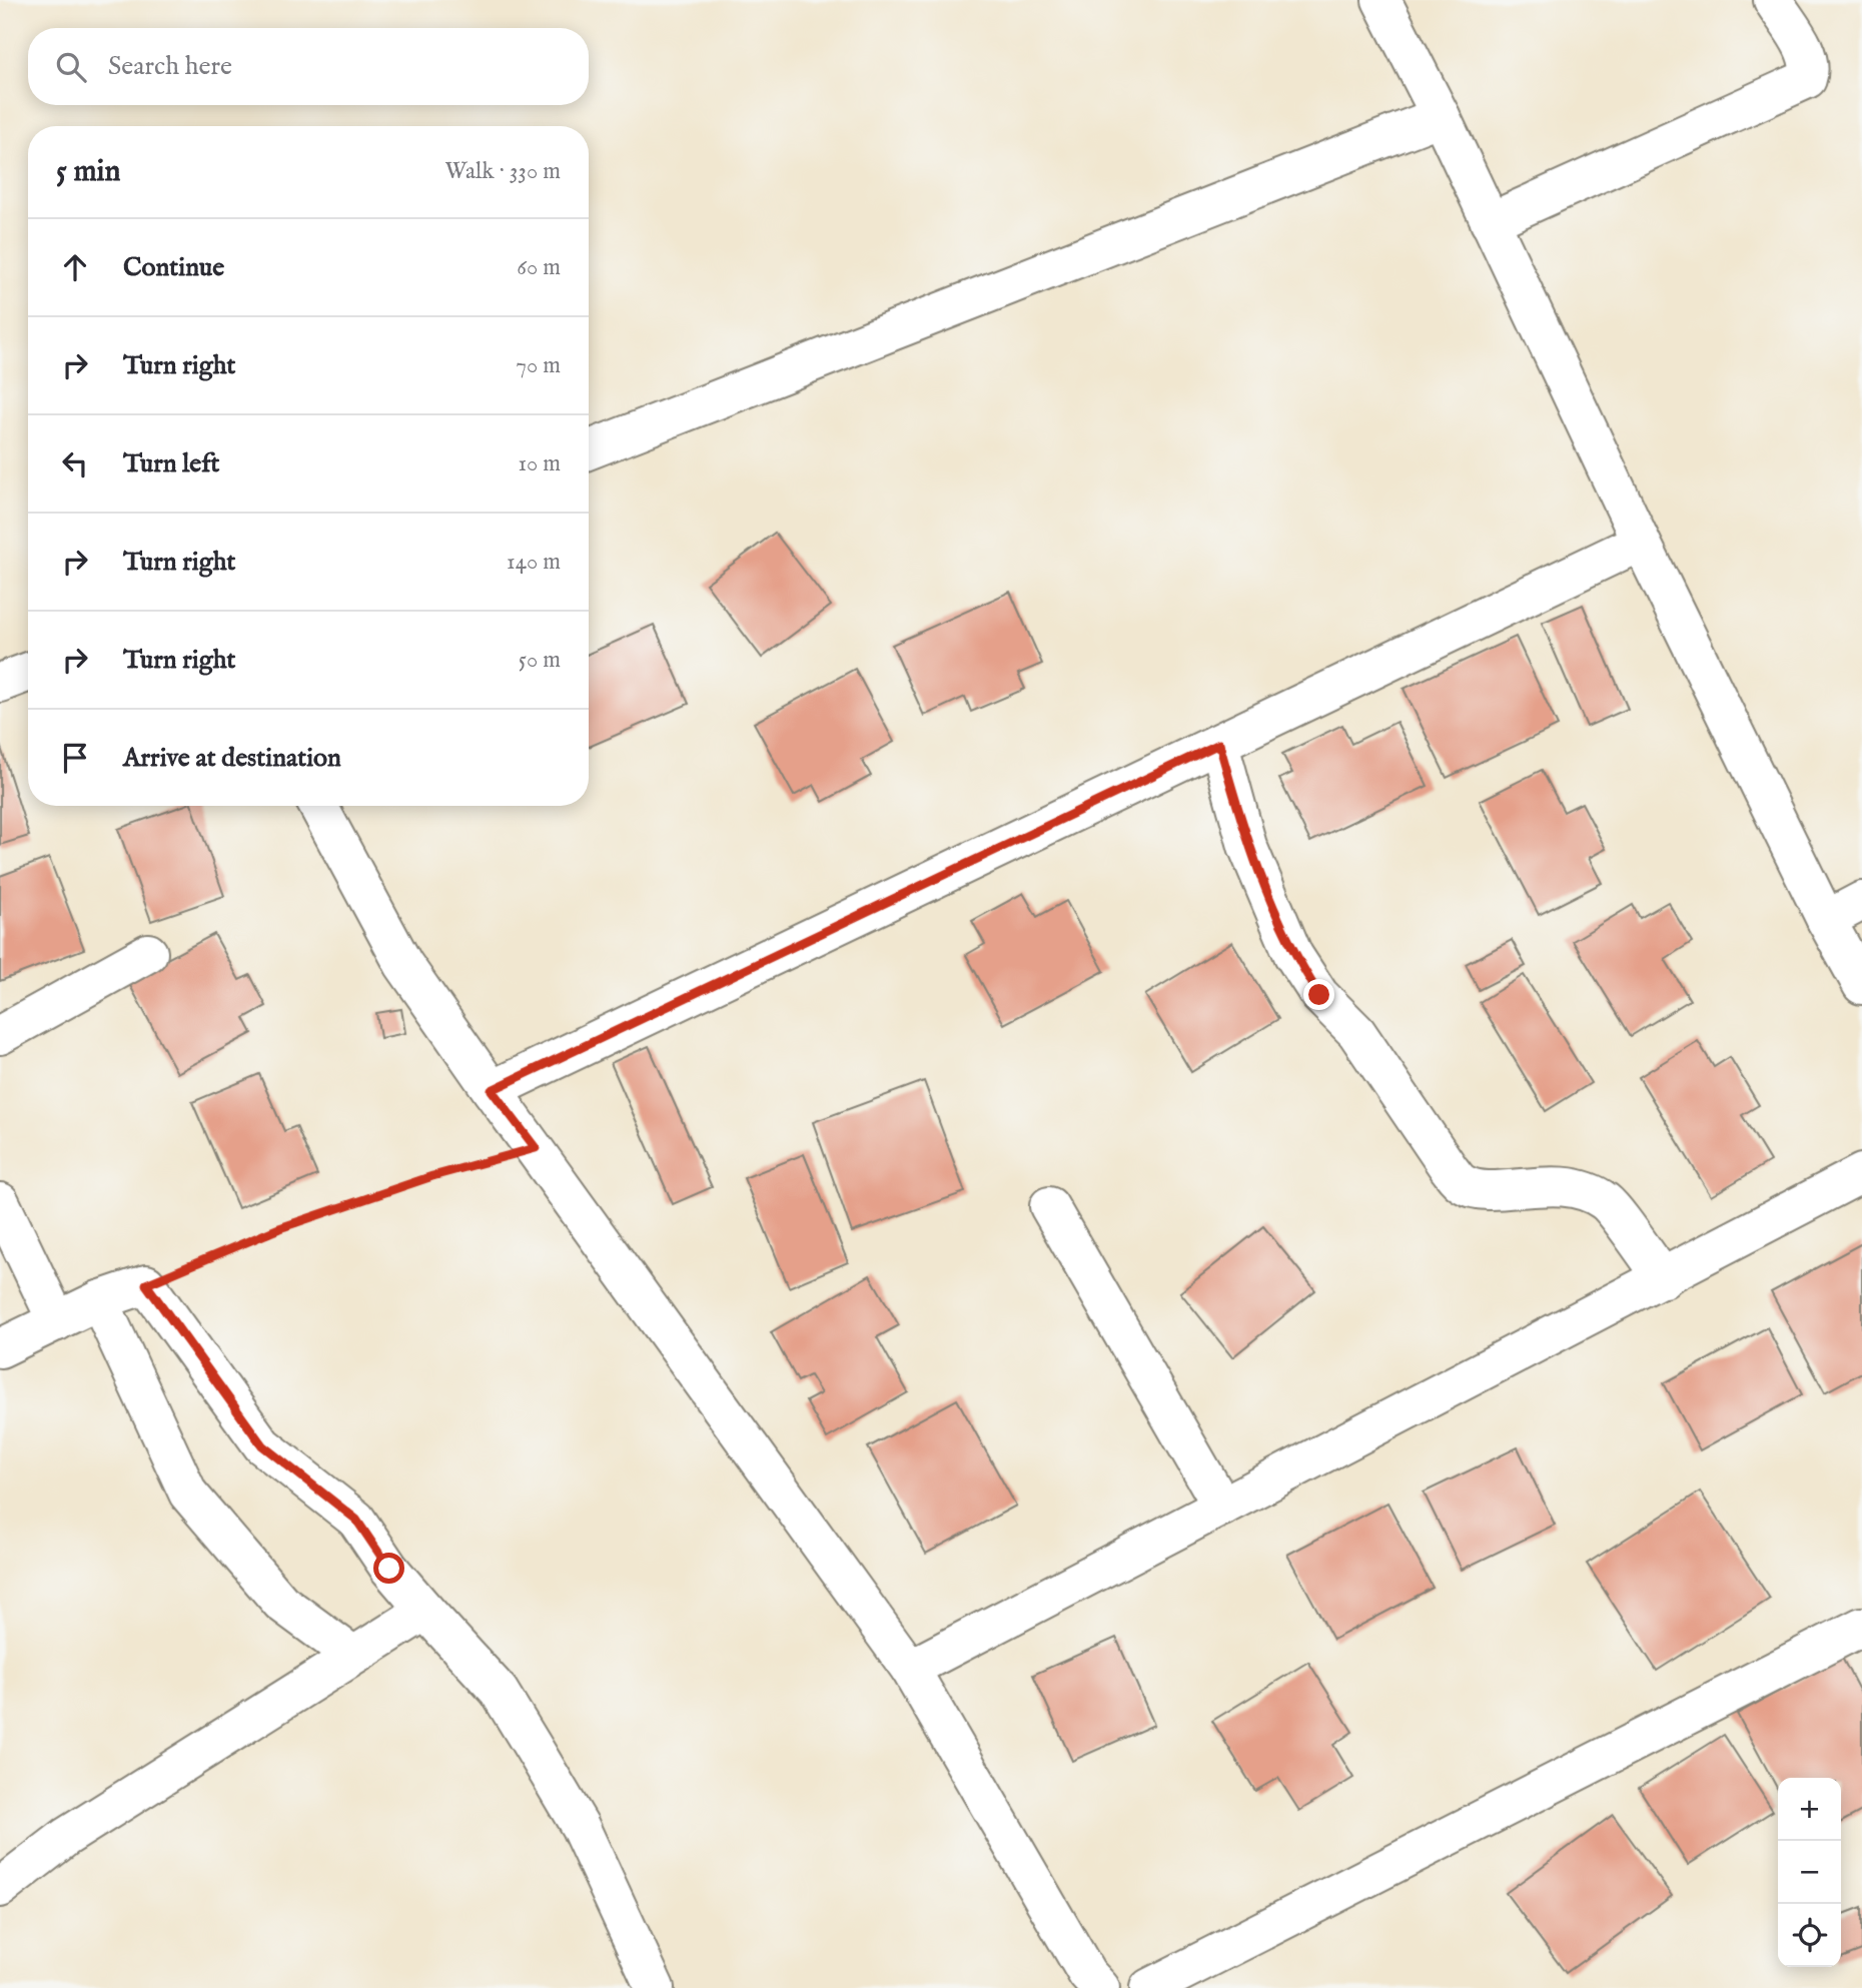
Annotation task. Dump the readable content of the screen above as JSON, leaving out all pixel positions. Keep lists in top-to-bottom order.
{
  "page": {
    "search": "Search here",
    "heading": ["5 min", "Walk · 330 m"],
    "list": [
      ["Continue", "60 m"],
      ["Turn right", "70 m"],
      ["Turn left", "10 m"],
      ["Turn right", "140 m"],
      ["Turn right", "50 m"],
      "Arrive at destination"
    ],
    "map_buttons": ["+", "−"]
  }
}
